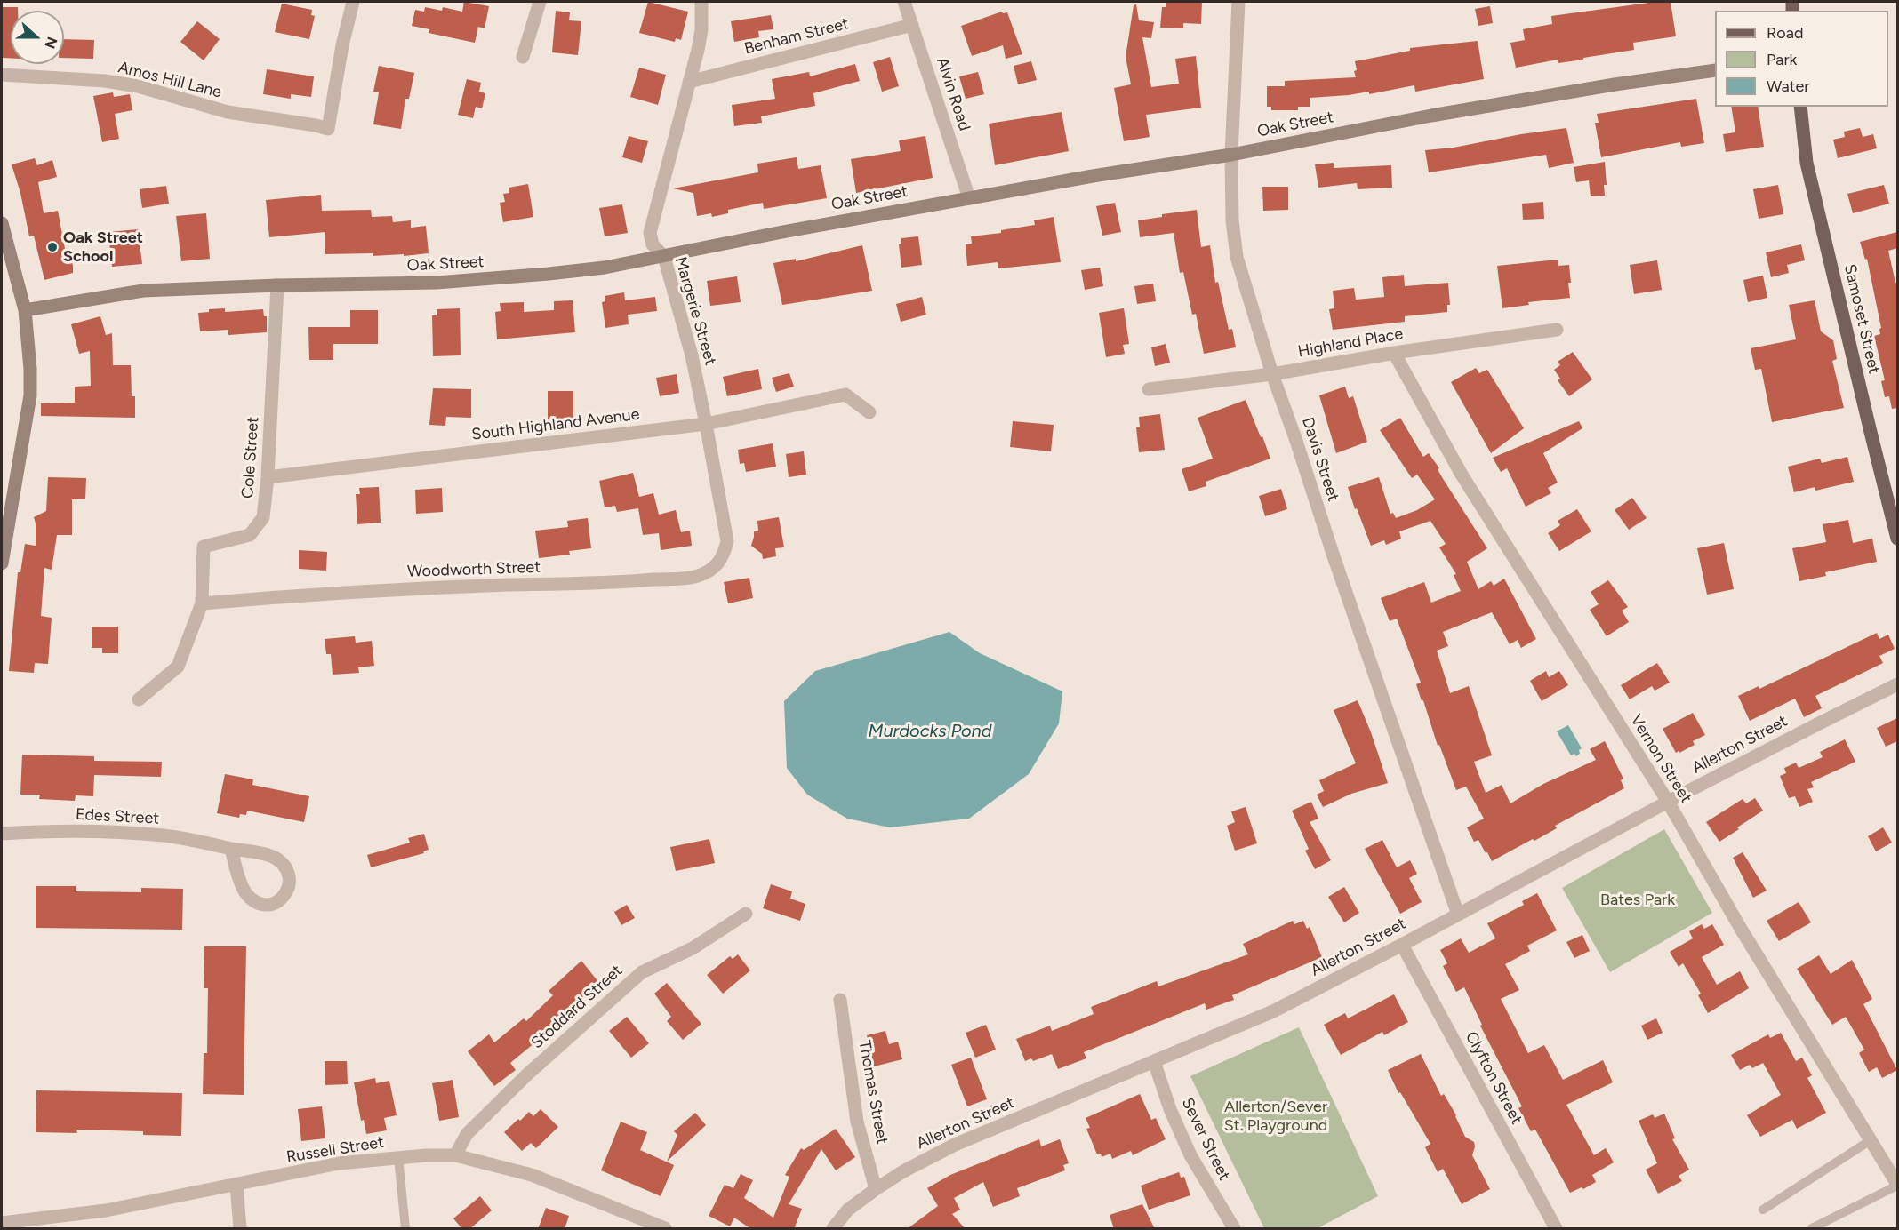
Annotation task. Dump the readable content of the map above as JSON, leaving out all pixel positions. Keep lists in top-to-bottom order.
{
  "streets": {
    "main road": ["Oak Street", "Samoset Street"],
    "street": [
      "Benham Street",
      "Amos Hill Lane",
      "Alvin Road",
      "Margerie Street",
      "Highland Place",
      "South Highland Avenue",
      "Cole Street",
      "Davis Street",
      "Woodworth Street",
      "Allerton Street",
      "Vernon Street",
      "Edes Street",
      "Stoddard Street",
      "Clyfton Street",
      "Thomas Street",
      "Sever Street",
      "Russell Street"
    ]
  },
  "crossings": [
    ["Benham Street", "Alvin Road"],
    ["Benham Street", "Margerie Street"],
    ["Alvin Road", "Oak Street"],
    ["Oak Street", "Margerie Street"],
    ["Oak Street", "Cole Street"],
    ["Oak Street", "Davis Street"],
    ["Margerie Street", "South Highland Avenue"],
    ["Margerie Street", "Woodworth Street"],
    ["Highland Place", "Davis Street"],
    ["Highland Place", "Vernon Street"],
    ["South Highland Avenue", "Cole Street"],
    ["Cole Street", "Woodworth Street"],
    ["Davis Street", "Allerton Street"],
    ["Allerton Street", "Vernon Street"],
    ["Allerton Street", "Clyfton Street"],
    ["Allerton Street", "Thomas Street"],
    ["Allerton Street", "Sever Street"],
    ["Stoddard Street", "Russell Street"]
  ],
  "water": ["Murdocks Pond"],
  "parks": ["Bates Park", "Allerton/Sever St. Playground"],
  "places": ["Oak Street School"],
  "legend": ["Road", "Park", "Water"],
  "north": "right"
}
